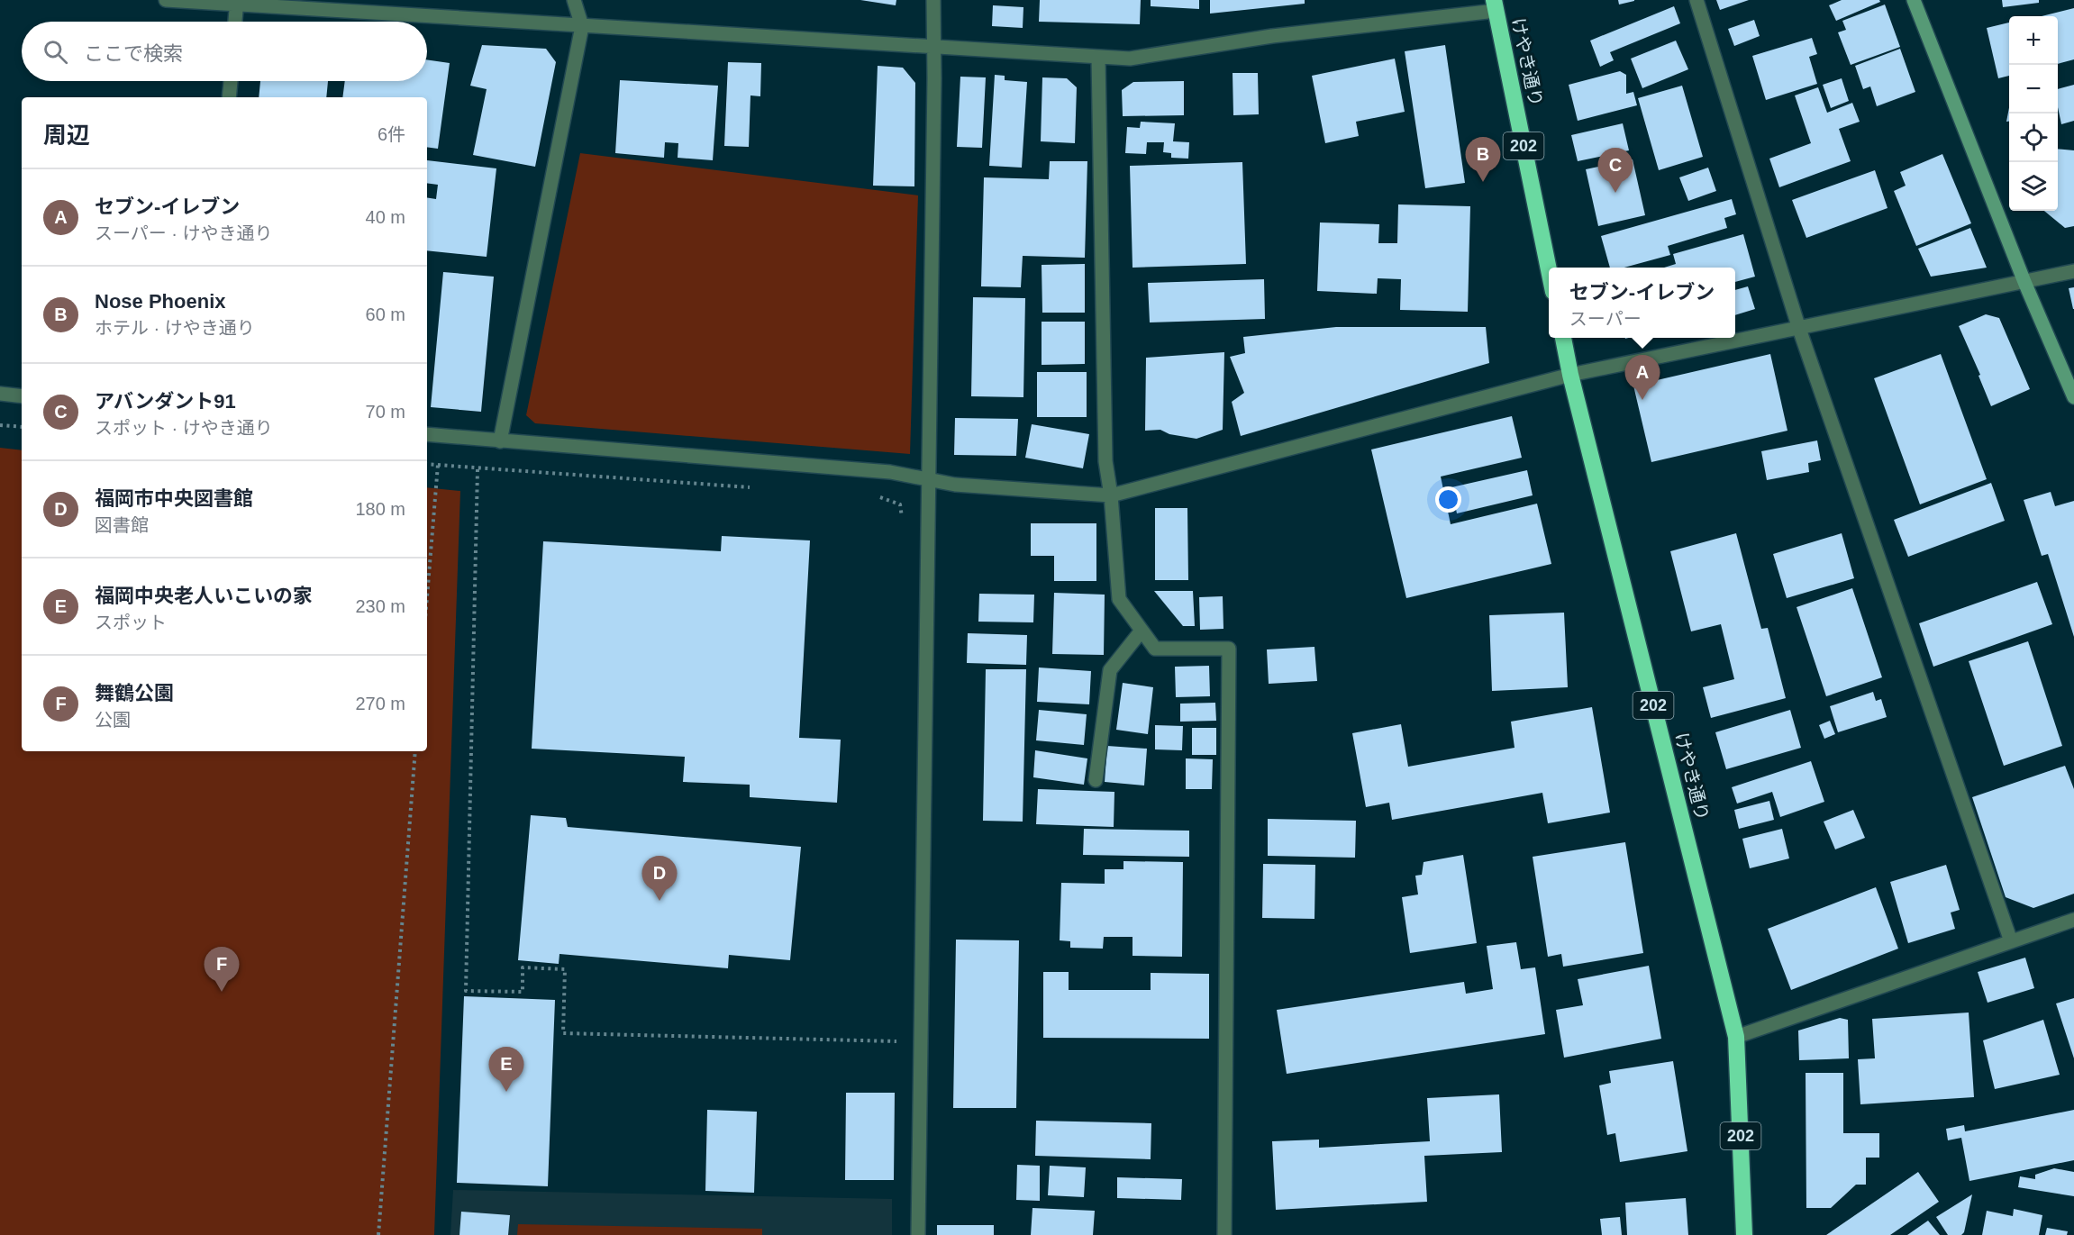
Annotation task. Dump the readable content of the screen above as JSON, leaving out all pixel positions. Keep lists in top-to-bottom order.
{
  "streets": {
    "highway": ["けやき通り", "202"]
  },
  "page": {
    "map_buttons": ["+", "−"],
    "search": "ここで検索",
    "heading": ["周辺", "6件"],
    "pins": [
      "B",
      "C",
      "A",
      "D",
      "F",
      "E"
    ],
    "list": [
      {
        "mark": "A",
        "name": "セブン-イレブン",
        "note": "スーパー · けやき通り",
        "value": "40 m"
      },
      {
        "mark": "B",
        "name": "Nose Phoenix",
        "note": "ホテル · けやき通り",
        "value": "60 m"
      },
      {
        "mark": "C",
        "name": "アバンダント91",
        "note": "スポット · けやき通り",
        "value": "70 m"
      },
      {
        "mark": "D",
        "name": "福岡市中央図書館",
        "note": "図書館",
        "value": "180 m"
      },
      {
        "mark": "E",
        "name": "福岡中央老人いこいの家",
        "note": "スポット",
        "value": "230 m"
      },
      {
        "mark": "F",
        "name": "舞鶴公園",
        "note": "公園",
        "value": "270 m"
      }
    ],
    "popup": ["セブン-イレブン", "スーパー"]
  }
}
